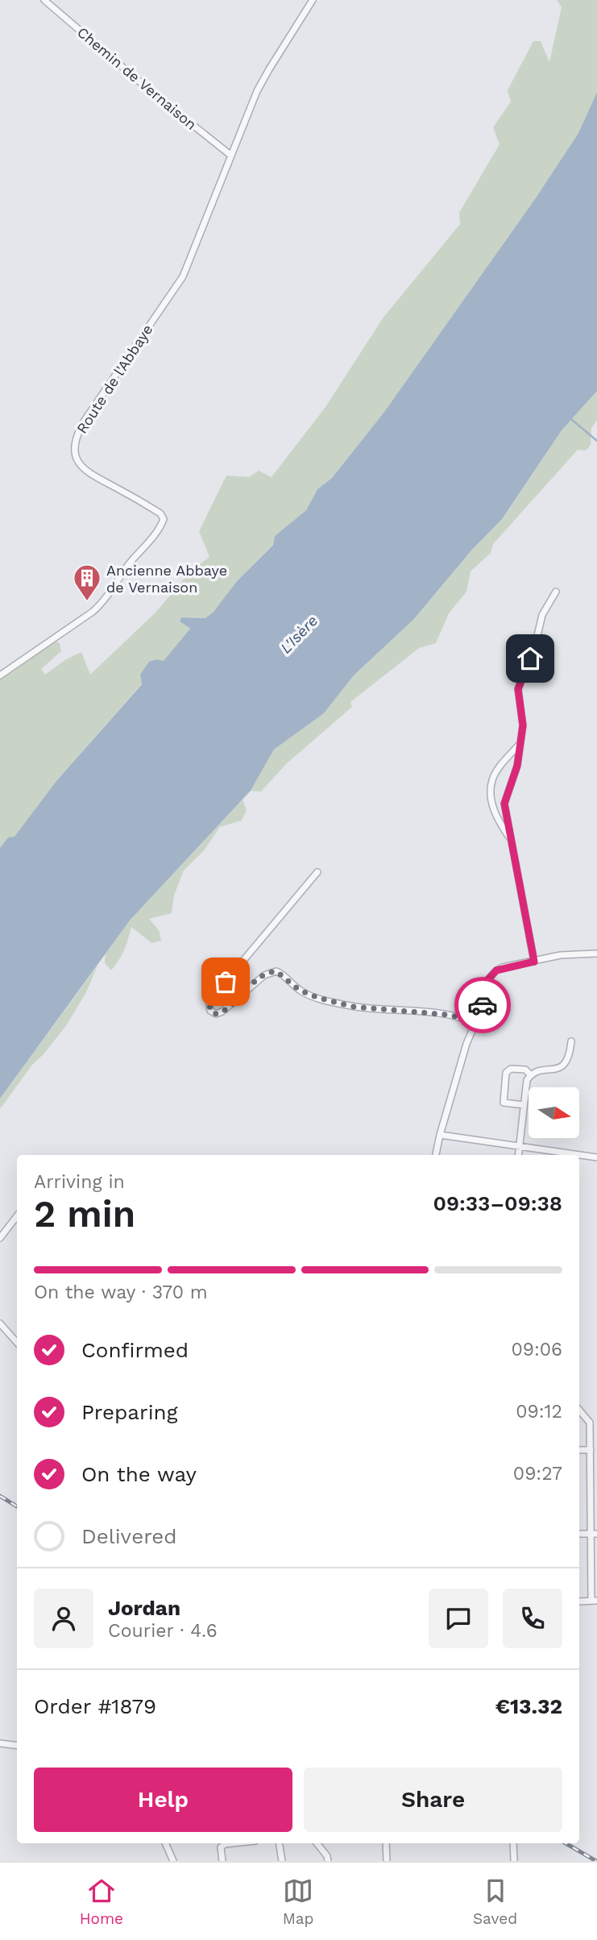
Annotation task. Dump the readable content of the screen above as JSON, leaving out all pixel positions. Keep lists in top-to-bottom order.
{
  "streets": {
    "street": ["Chemin de Vernaison", "Route de l'Abbaye"]
  },
  "crossings": [
    ["Chemin de Vernaison", "Route de l'Abbaye"]
  ],
  "water": ["L'Isère"],
  "places": {
    "building": ["Ancienne Abbaye de Vernaison"]
  },
  "north": "right",
  "page": {
    "heading": ["2 min", "Arriving in", "09:33–09:38"],
    "panel": [
      "Jordan",
      "Courier · 4.6",
      "Order #1879",
      "€13.32"
    ],
    "bar": "On the way · 370 m",
    "list": [
      ["Confirmed", "09:06"],
      ["Preparing", "09:12"],
      ["On the way", "09:27"],
      "Delivered"
    ],
    "buttons": ["Help", "Share"],
    "tabs": ["Home", "Map", "Saved"]
  }
}
